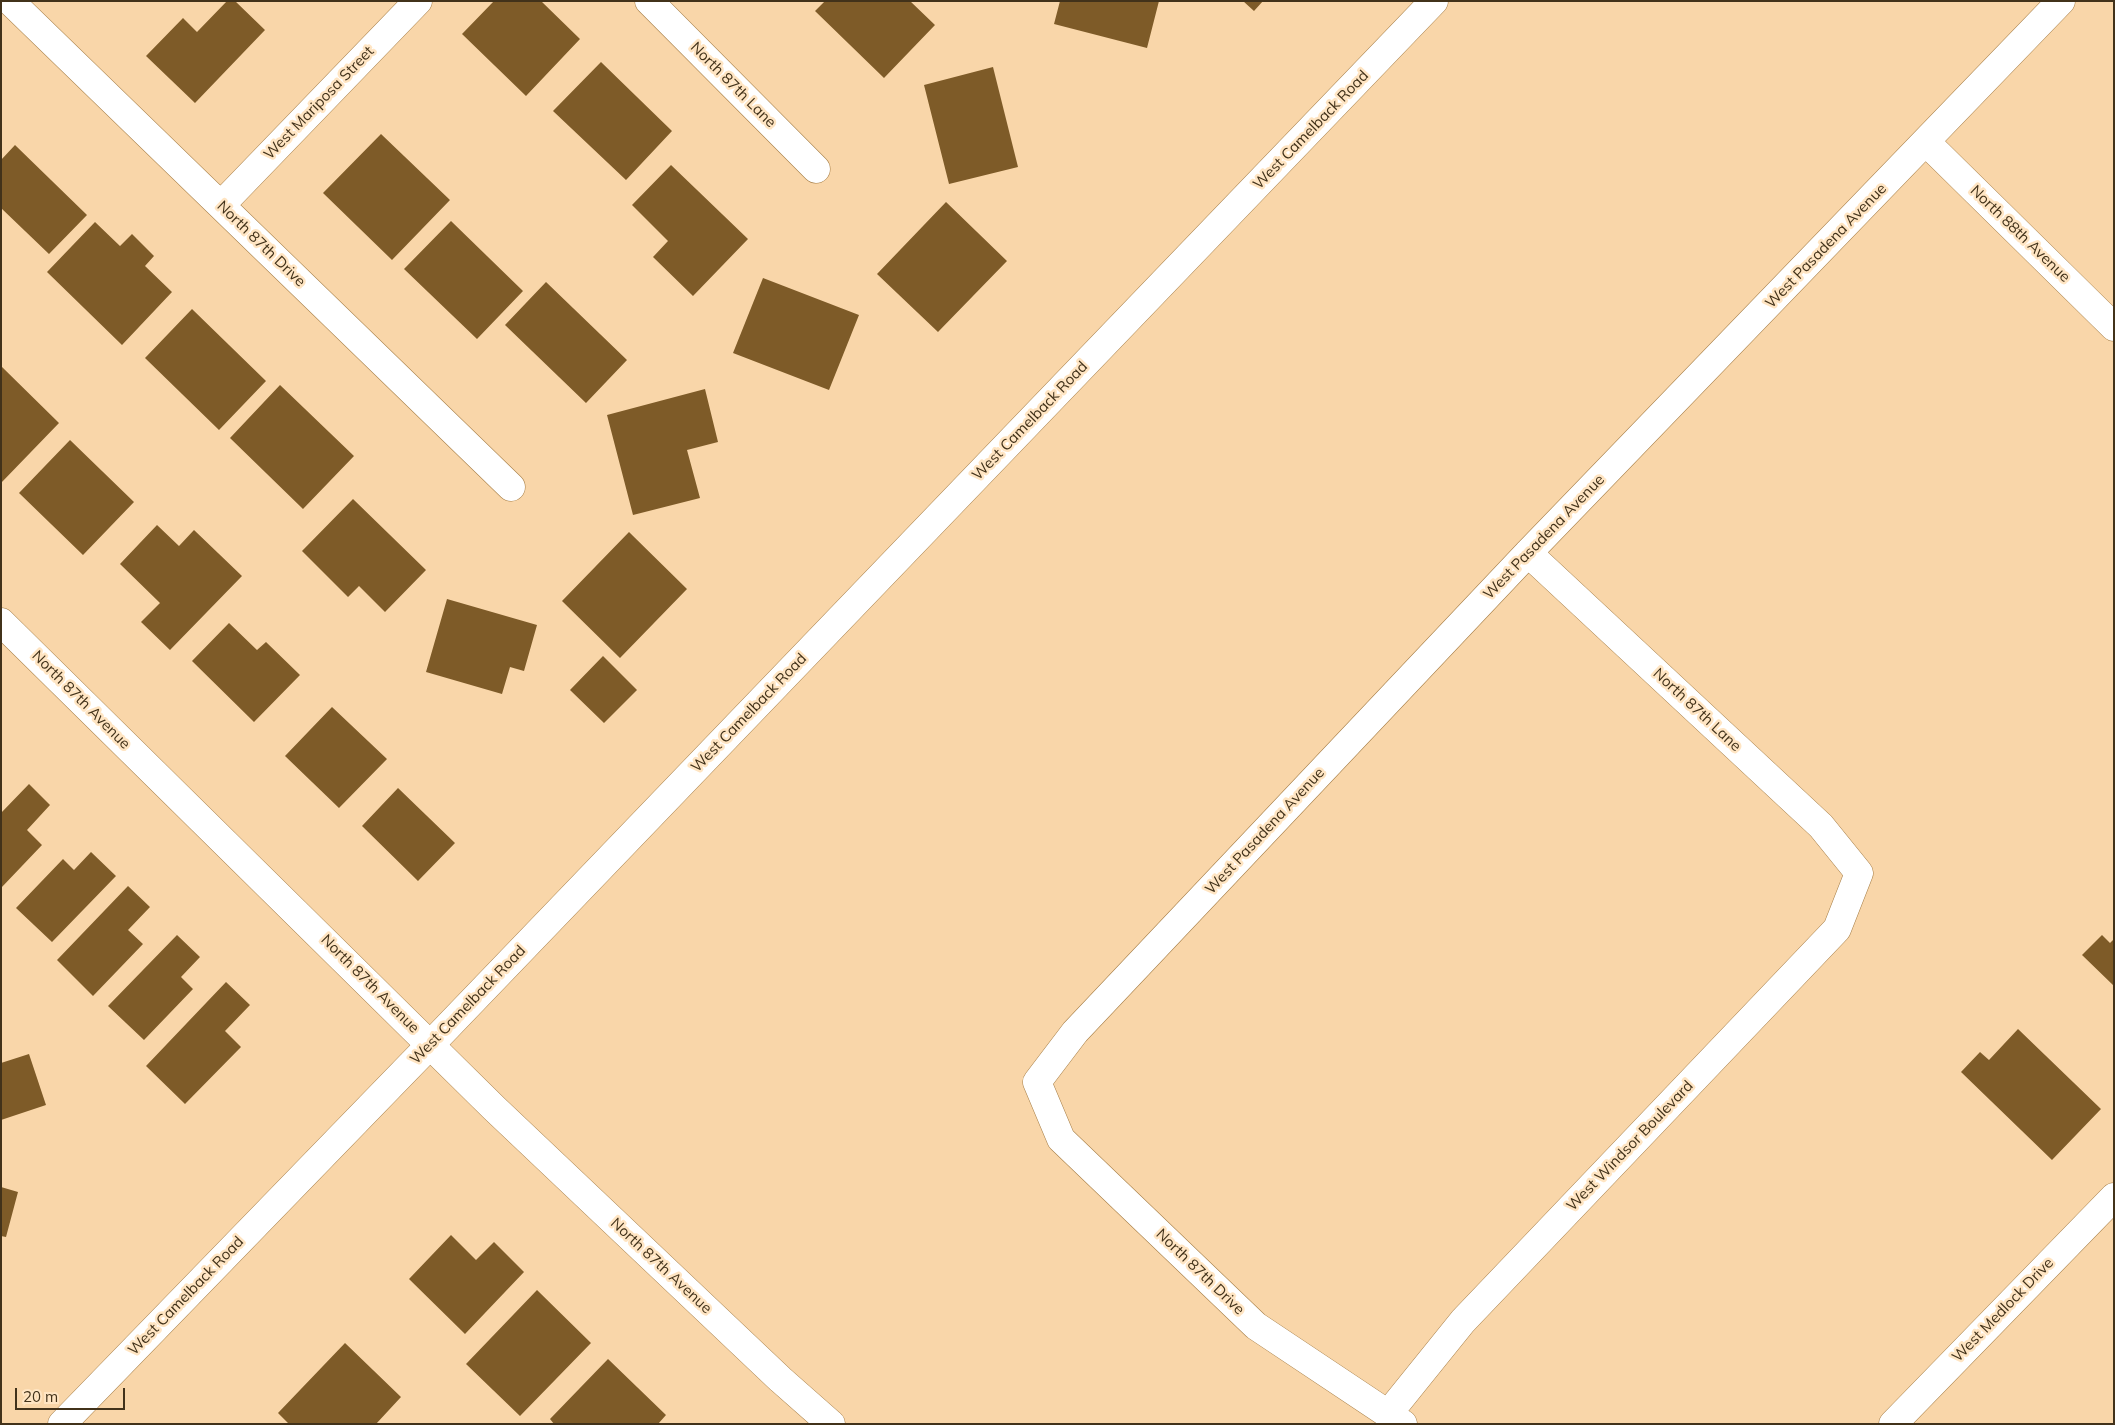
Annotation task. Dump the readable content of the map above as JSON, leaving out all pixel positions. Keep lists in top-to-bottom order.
{
  "streets": {
    "street": [
      "North 87th Lane",
      "West Mariposa Street",
      "West Camelback Road",
      "North 88th Avenue",
      "North 87th Drive",
      "West Pasadena Avenue",
      "North 87th Avenue",
      "West Windsor Boulevard",
      "West Medlock Drive"
    ]
  },
  "crossings": [
    ["North 87th Lane", "West Pasadena Avenue"],
    ["North 87th Lane", "West Windsor Boulevard"],
    ["West Mariposa Street", "North 87th Drive"],
    ["West Camelback Road", "North 87th Avenue"],
    ["North 88th Avenue", "West Pasadena Avenue"],
    ["North 87th Drive", "West Pasadena Avenue"],
    ["North 87th Drive", "West Windsor Boulevard"]
  ],
  "scale_bar": "20 m"
}
